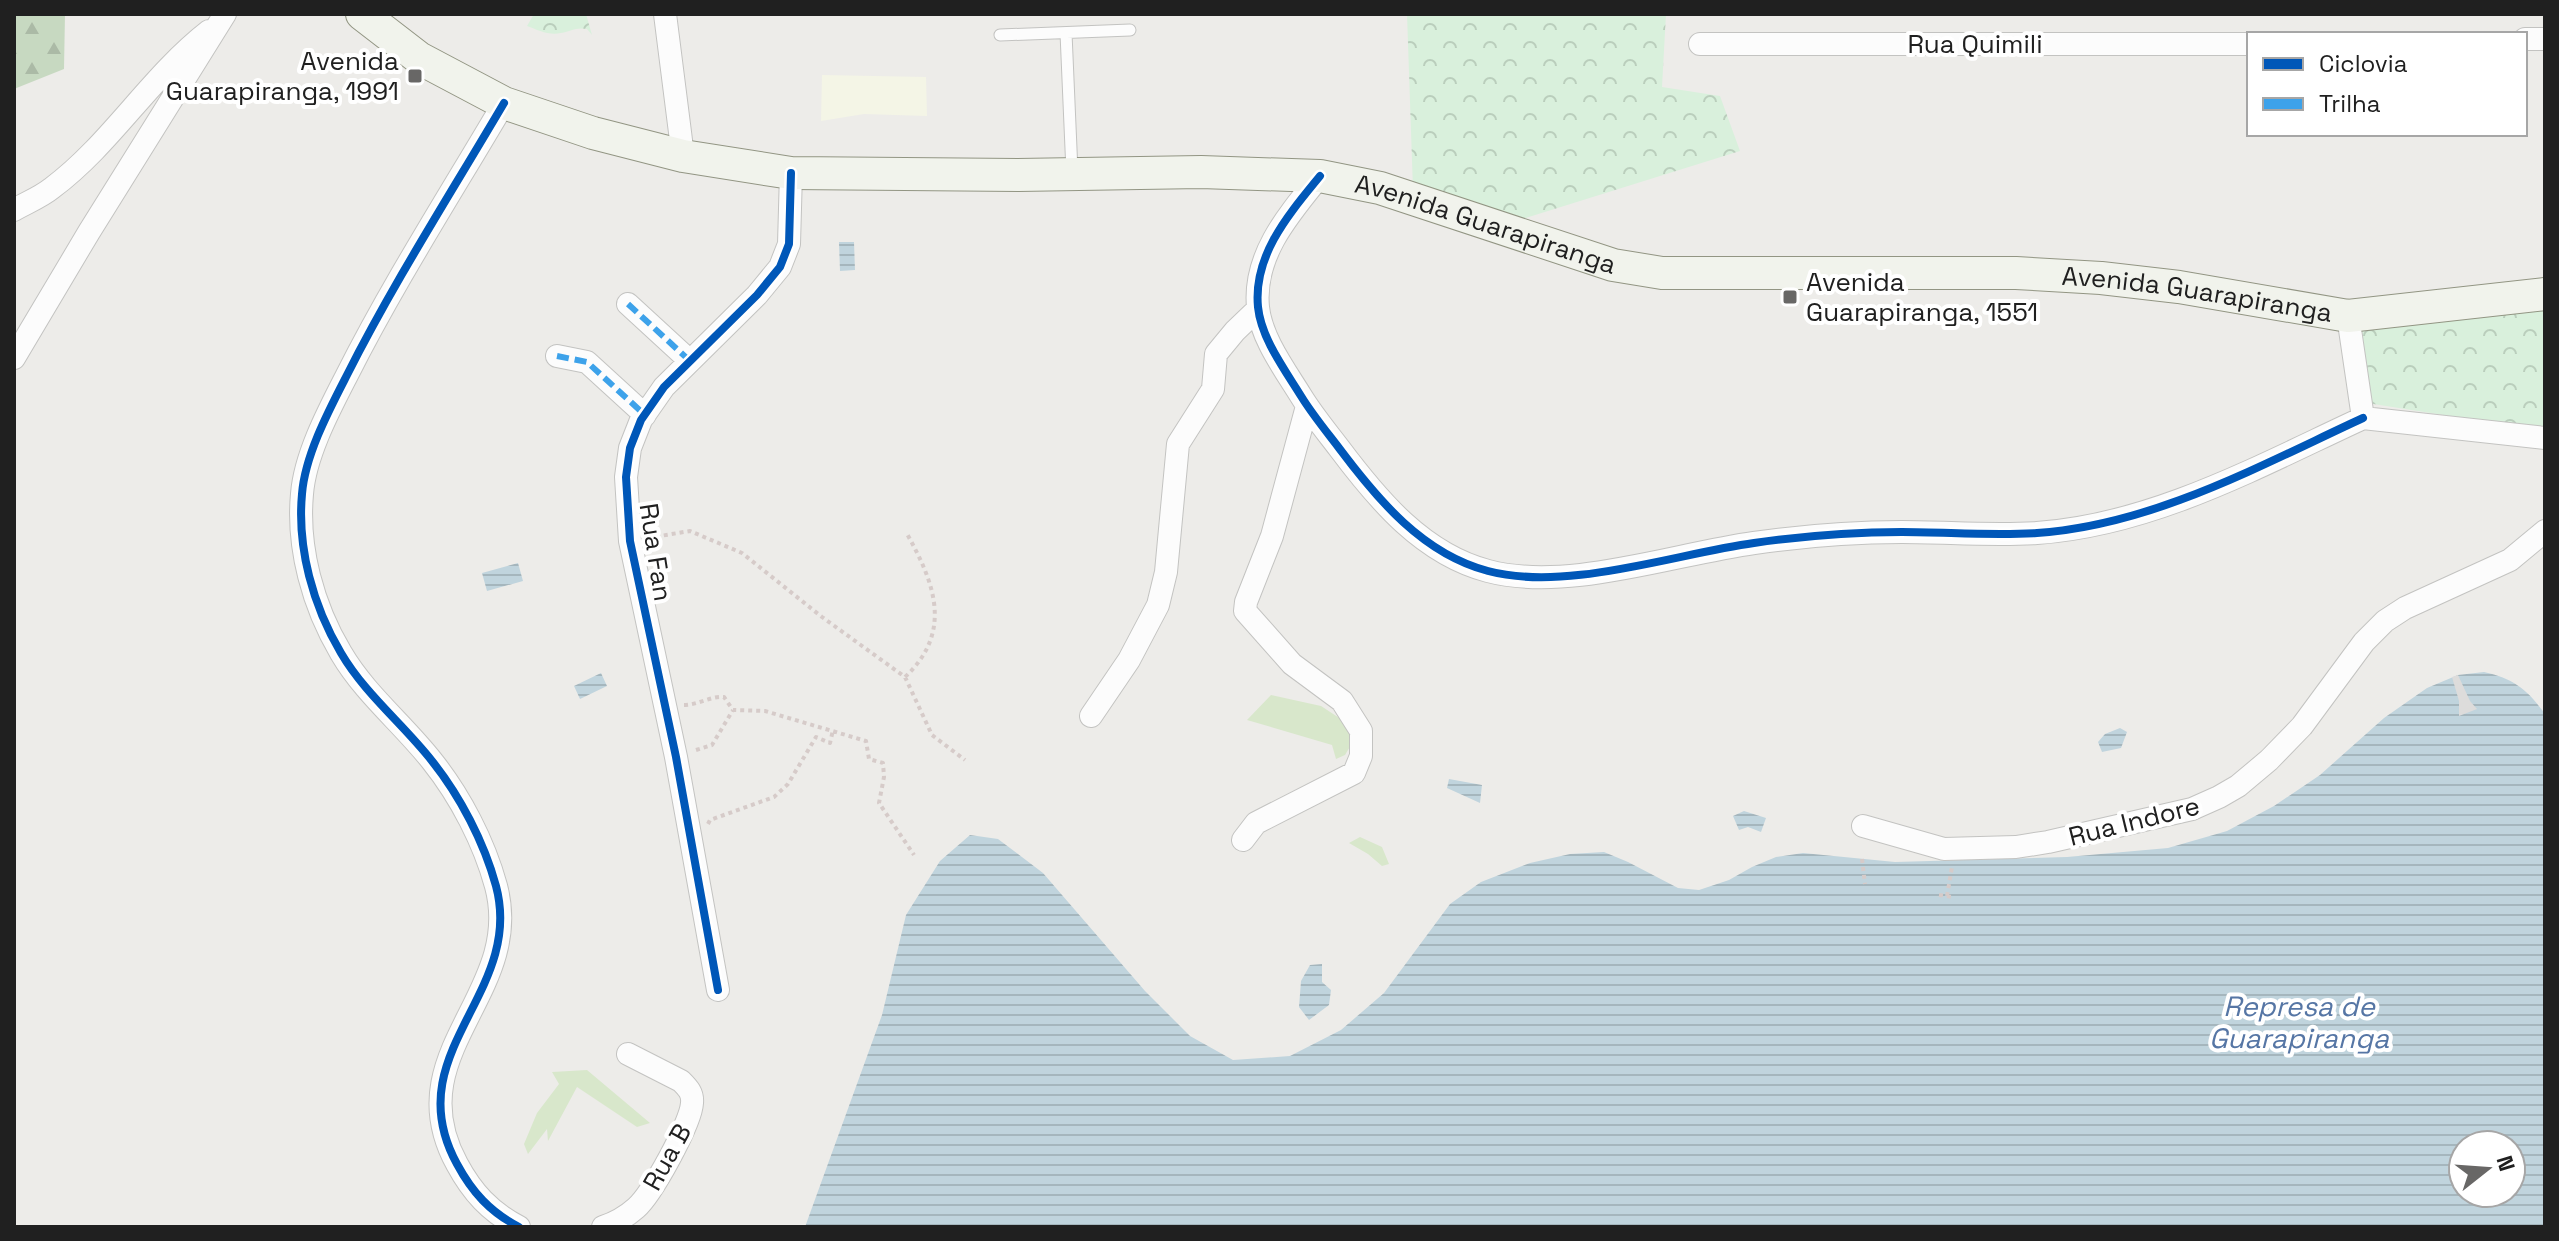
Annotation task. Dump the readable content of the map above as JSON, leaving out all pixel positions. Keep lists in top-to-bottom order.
{
  "streets": {
    "main road": ["Avenida Guarapiranga"],
    "street": [
      "Rua Quimili",
      "Rua Fan",
      "Rua Indore",
      "Rua B"
    ]
  },
  "crossings": [
    ["Avenida Guarapiranga", "Rua Fan"]
  ],
  "water": ["Represa de Guarapiranga"],
  "places": {
    "transit": ["Avenida Guarapiranga, 1991", "Avenida Guarapiranga, 1551"]
  },
  "legend": ["Ciclovia", "Trilha"],
  "north": "right"
}
